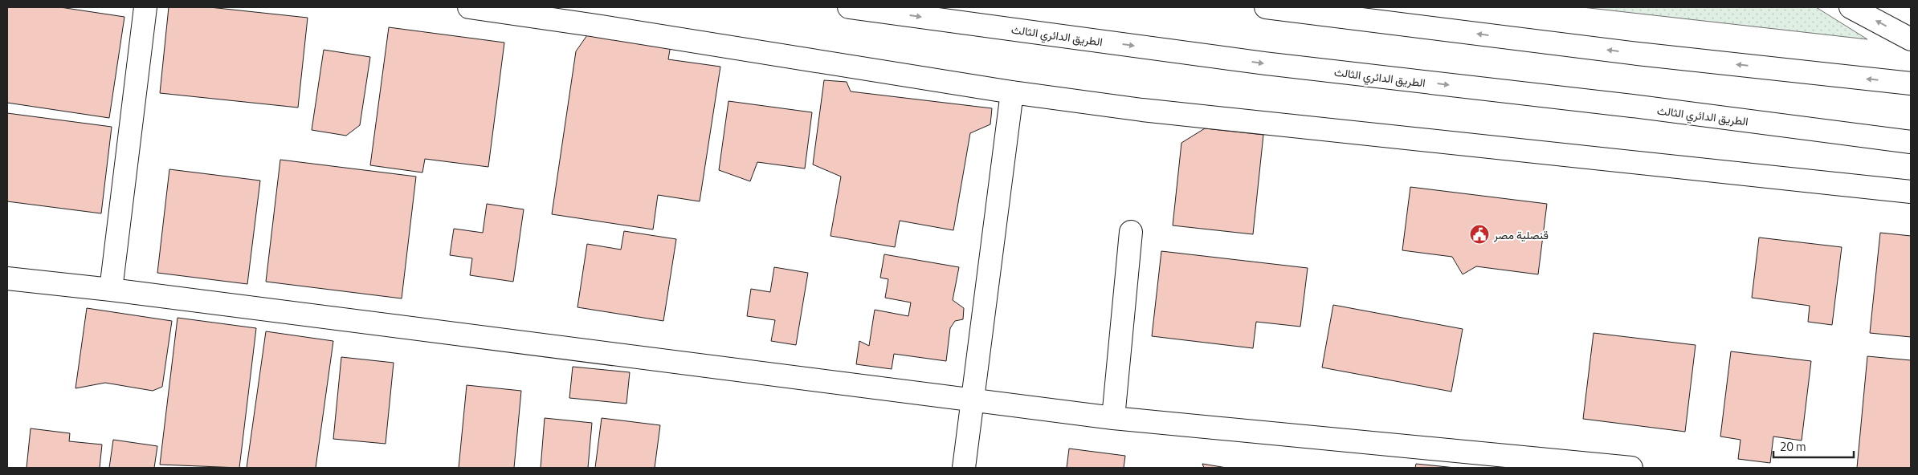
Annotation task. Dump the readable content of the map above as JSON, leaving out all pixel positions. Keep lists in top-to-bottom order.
{
  "streets": {
    "main road": ["الطريق الدائري الثالث"]
  },
  "places": {
    "public building": ["قنصلية مصر"]
  },
  "scale_bar": "20 m"
}
